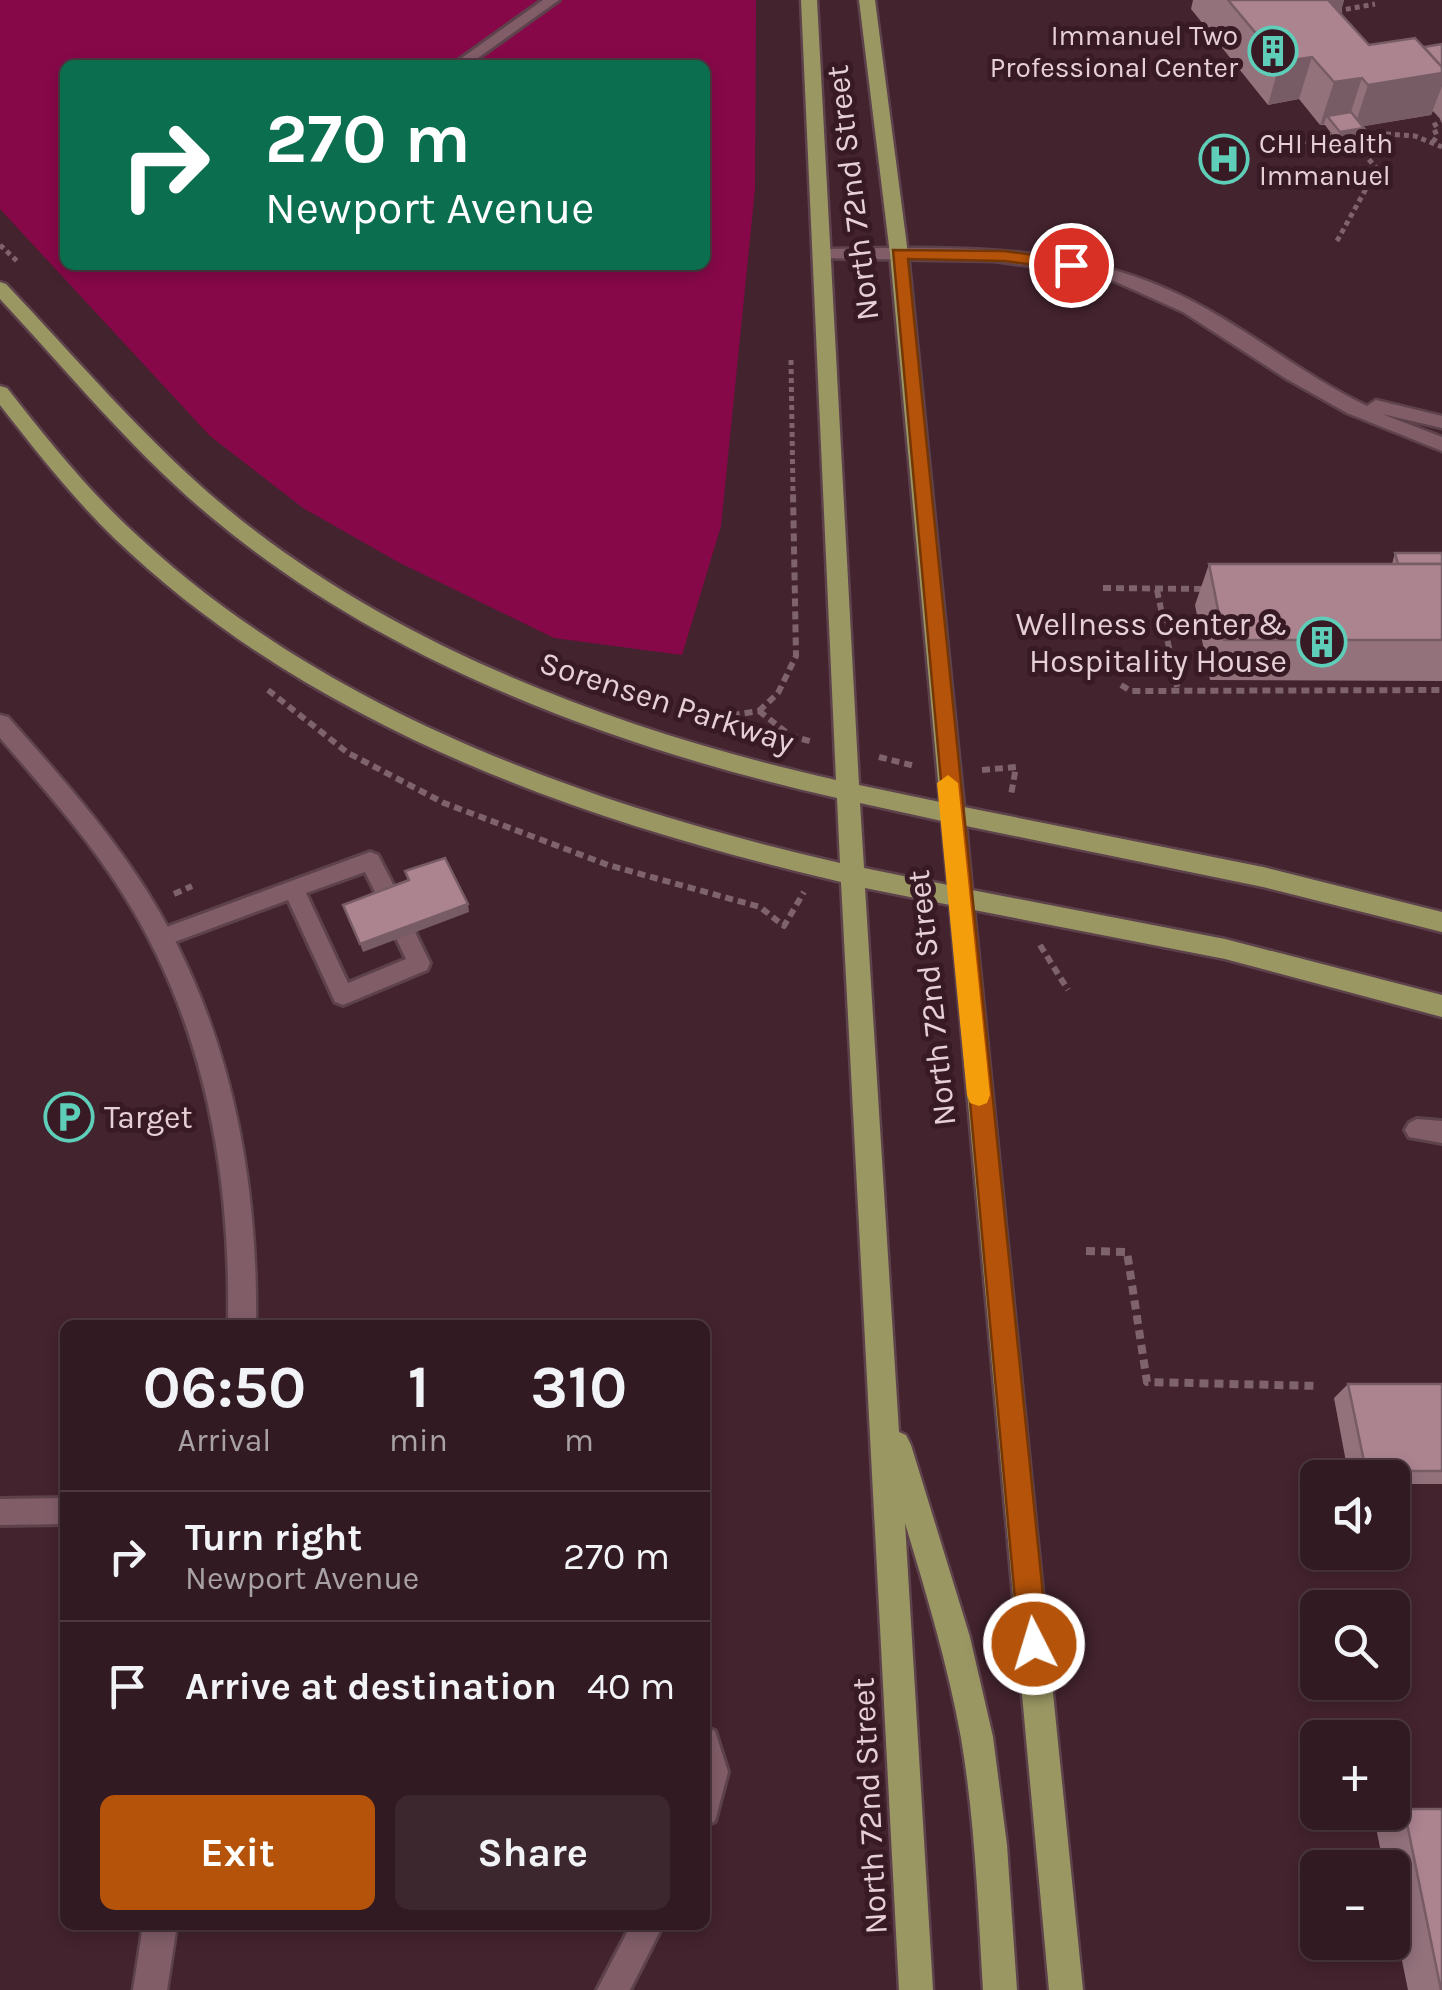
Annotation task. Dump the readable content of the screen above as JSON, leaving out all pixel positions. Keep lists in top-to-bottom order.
{
  "streets": {
    "main road": ["North 72nd Street", "Sorensen Parkway"]
  },
  "crossings": [
    ["North 72nd Street", "Sorensen Parkway"]
  ],
  "places": {
    "building": ["Immanuel Two Professional Center", "Wellness Center & Hospitality House"],
    "hospital": ["CHI Health Immanuel"],
    "parking": ["Target"]
  },
  "page": {
    "turn": ["270 m", "Newport Avenue"],
    "eta": [
      "06:50",
      "Arrival",
      "1",
      "min",
      "310",
      "m"
    ],
    "map_buttons": ["+", "−"],
    "list": [
      {
        "name": "Turn right",
        "note": "Newport Avenue",
        "value": "270 m"
      },
      {
        "name": "Arrive at destination",
        "value": "40 m"
      }
    ],
    "buttons": ["Exit", "Share"]
  }
}
